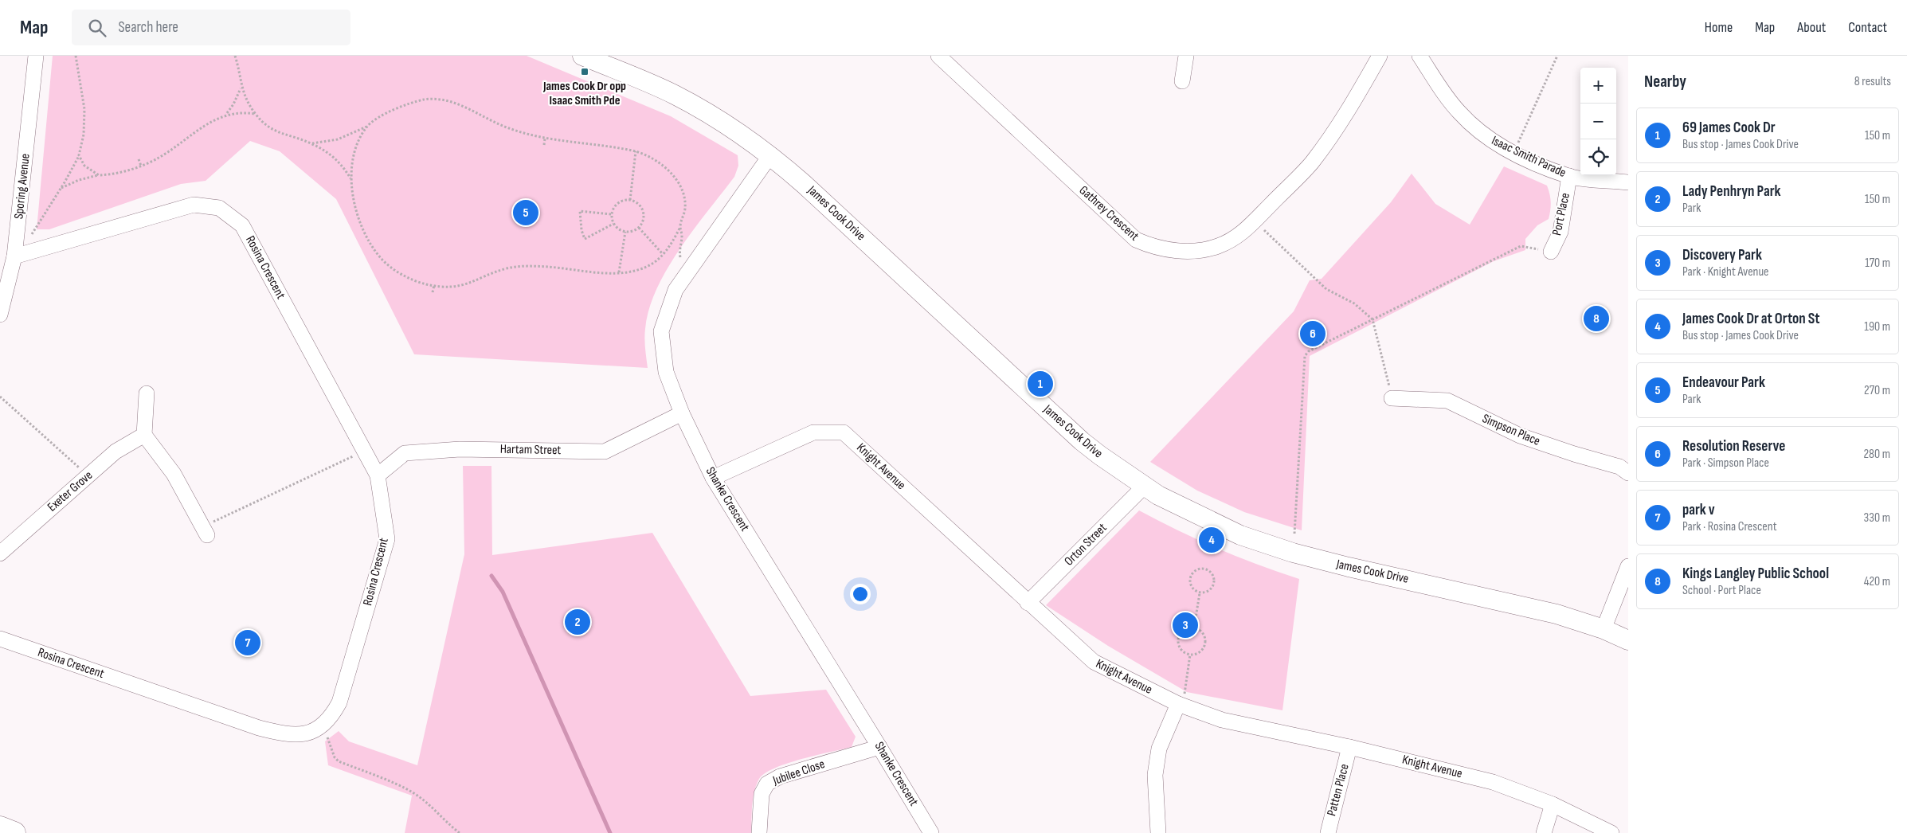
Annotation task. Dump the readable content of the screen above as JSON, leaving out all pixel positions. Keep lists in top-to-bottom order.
{
  "streets": {
    "street": [
      "Isaac Smith Parade",
      "Sporing Avenue",
      "James Cook Drive",
      "Gathrey Crescent",
      "Port Place",
      "Rosina Crescent",
      "Simpson Place",
      "Hartam Street",
      "Knight Avenue",
      "Exeter Grove",
      "Shanke Crescent",
      "Orton Street",
      "Jubilee Close",
      "Patten Place"
    ]
  },
  "crossings": [
    ["Isaac Smith Parade", "Port Place"],
    ["Sporing Avenue", "Rosina Crescent"],
    ["James Cook Drive", "Shanke Crescent"],
    ["James Cook Drive", "Orton Street"],
    ["Rosina Crescent", "Hartam Street"],
    ["Hartam Street", "Shanke Crescent"],
    ["Knight Avenue", "Shanke Crescent"],
    ["Knight Avenue", "Orton Street"],
    ["Knight Avenue", "Patten Place"],
    ["Shanke Crescent", "Jubilee Close"]
  ],
  "places": {
    "transit": ["James Cook Dr opp Isaac Smith Pde"]
  },
  "page": {
    "header": "Map",
    "search": "Search here",
    "nav": [
      "Home",
      "Map",
      "About",
      "Contact"
    ],
    "heading": ["Nearby", "8 results"],
    "map_buttons": ["+", "−"],
    "list": [
      {
        "mark": "1",
        "name": "69 James Cook Dr",
        "note": "Bus stop · James Cook Drive",
        "value": "150 m"
      },
      {
        "mark": "2",
        "name": "Lady Penhryn Park",
        "note": "Park",
        "value": "150 m"
      },
      {
        "mark": "3",
        "name": "Discovery Park",
        "note": "Park · Knight Avenue",
        "value": "170 m"
      },
      {
        "mark": "4",
        "name": "James Cook Dr at Orton St",
        "note": "Bus stop · James Cook Drive",
        "value": "190 m"
      },
      {
        "mark": "5",
        "name": "Endeavour Park",
        "note": "Park",
        "value": "270 m"
      },
      {
        "mark": "6",
        "name": "Resolution Reserve",
        "note": "Park · Simpson Place",
        "value": "280 m"
      },
      {
        "mark": "7",
        "name": "park v",
        "note": "Park · Rosina Crescent",
        "value": "330 m"
      },
      {
        "mark": "8",
        "name": "Kings Langley Public School",
        "note": "School · Port Place",
        "value": "420 m"
      }
    ],
    "pins": [
      "5",
      "8",
      "6",
      "1",
      "4",
      "2",
      "3",
      "7"
    ]
  }
}
